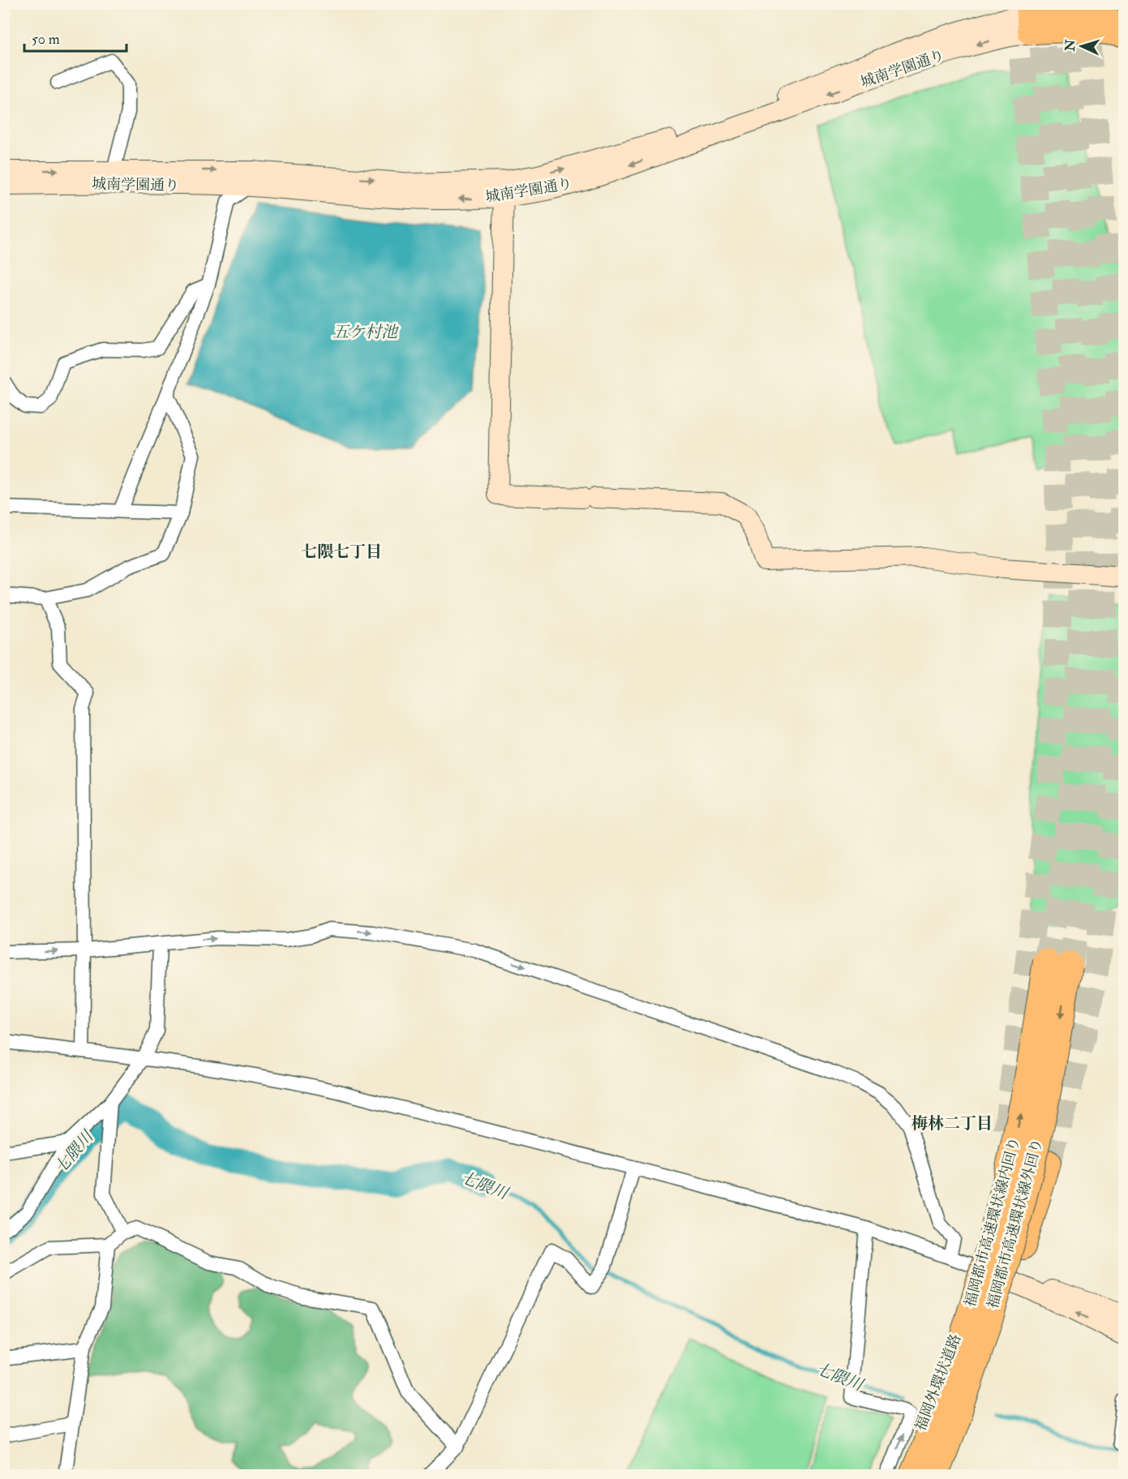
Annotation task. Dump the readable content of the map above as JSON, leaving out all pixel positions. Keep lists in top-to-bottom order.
{
  "streets": {
    "highway": ["福岡都市高速環状線内回り", "福岡都市高速環状線外回り", "福岡外環状道路"],
    "street": ["城南学園通り"]
  },
  "crossings": [
    ["福岡都市高速環状線内回り", "福岡都市高速環状線外回り"]
  ],
  "districts": ["七隈七丁目", "梅林二丁目"],
  "water": ["五ケ村池", "七隈川"],
  "scale_bar": "50 m",
  "north": "left"
}
